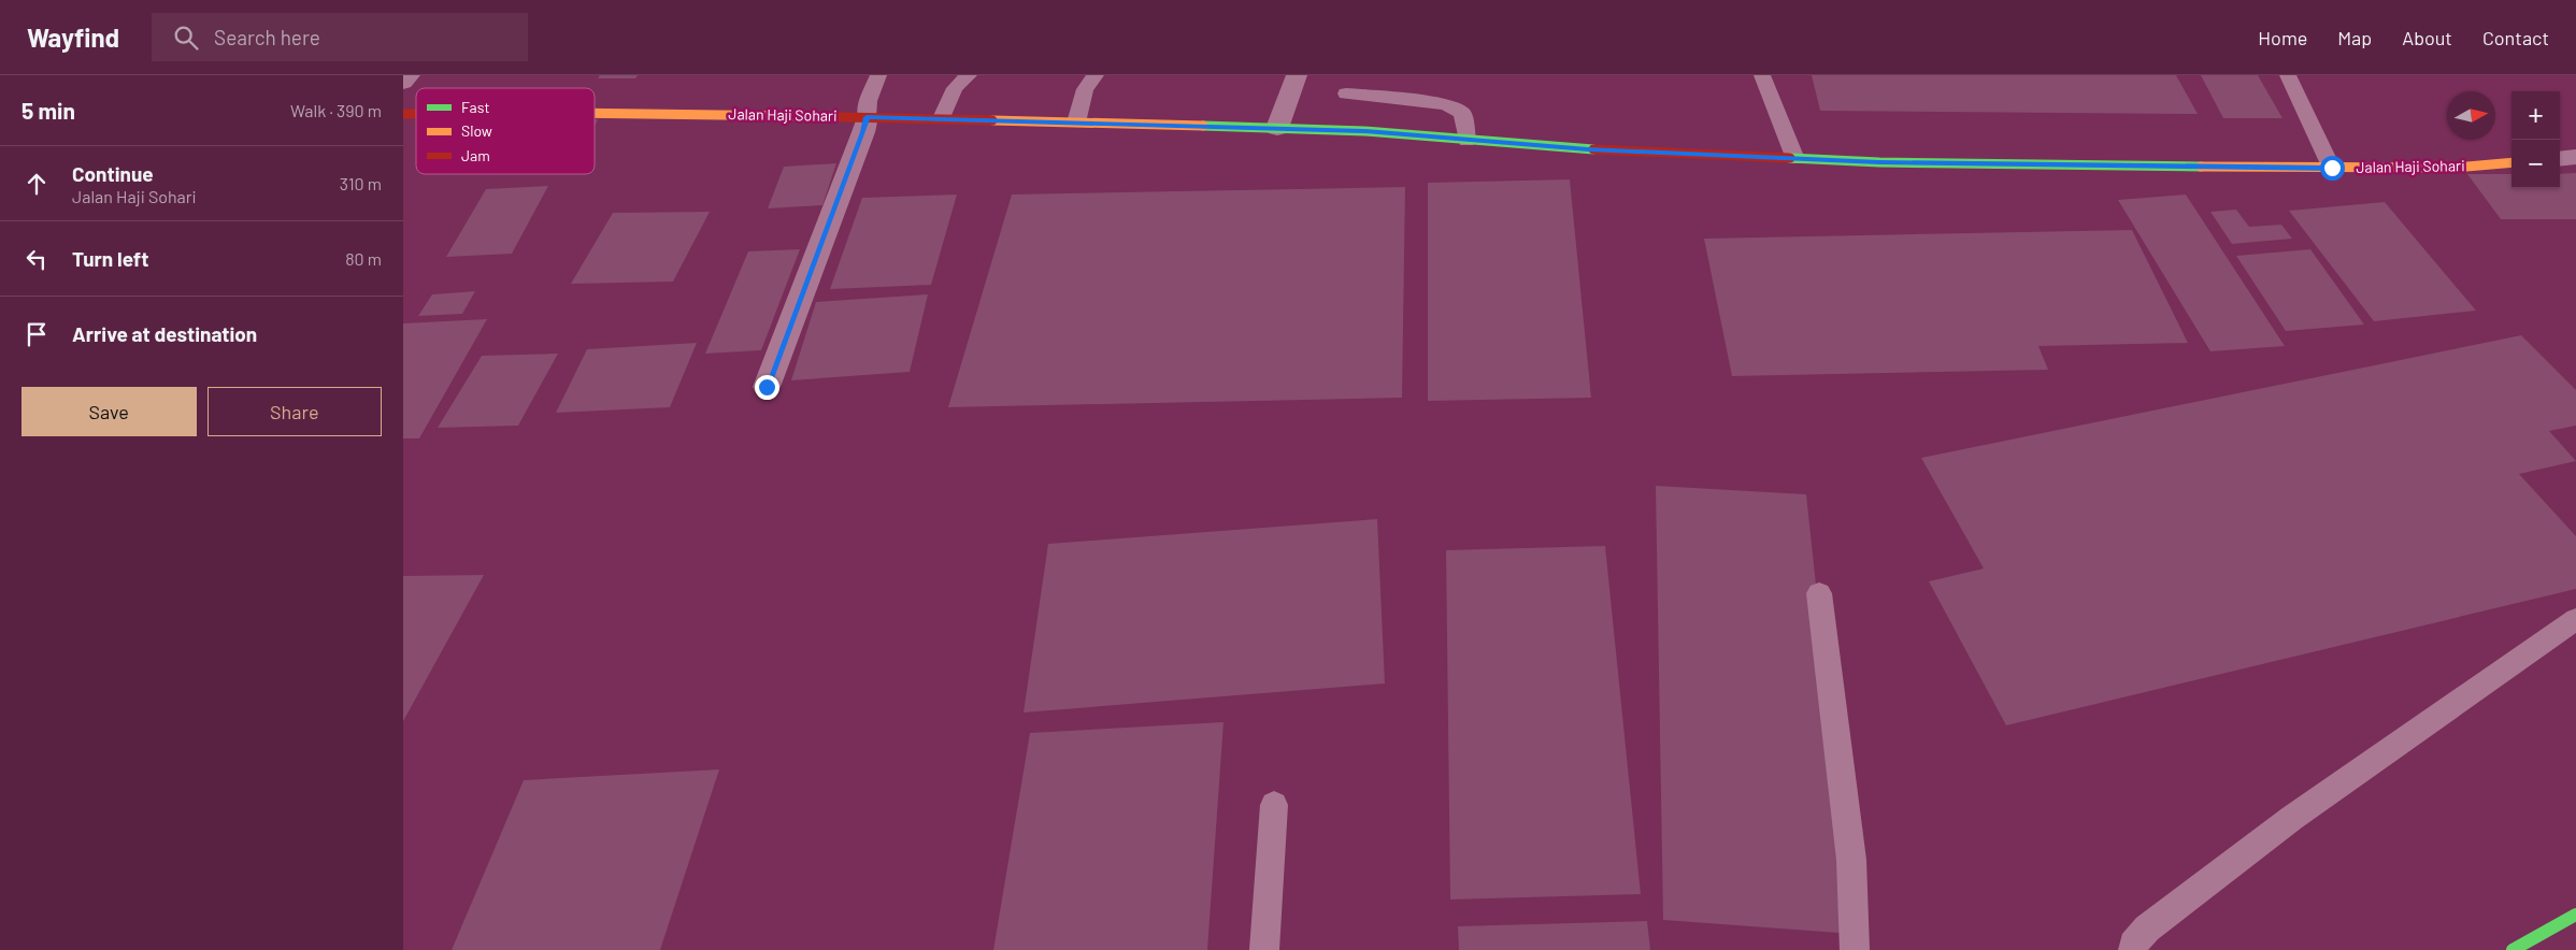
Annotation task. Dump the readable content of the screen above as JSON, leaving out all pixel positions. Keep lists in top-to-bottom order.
{
  "streets": {
    "main road": ["Jalan Haji Sohari"]
  },
  "legend": ["Fast", "Slow", "Jam"],
  "north": "right",
  "page": {
    "header": "Wayfind",
    "search": "Search here",
    "nav": [
      "Home",
      "Map",
      "About",
      "Contact"
    ],
    "heading": ["5 min", "Walk · 390 m"],
    "map_buttons": ["+", "−"],
    "list": [
      ["Continue", "Jalan Haji Sohari", "310 m"],
      ["Turn left", "80 m"],
      "Arrive at destination"
    ],
    "buttons": ["Save", "Share"]
  }
}
